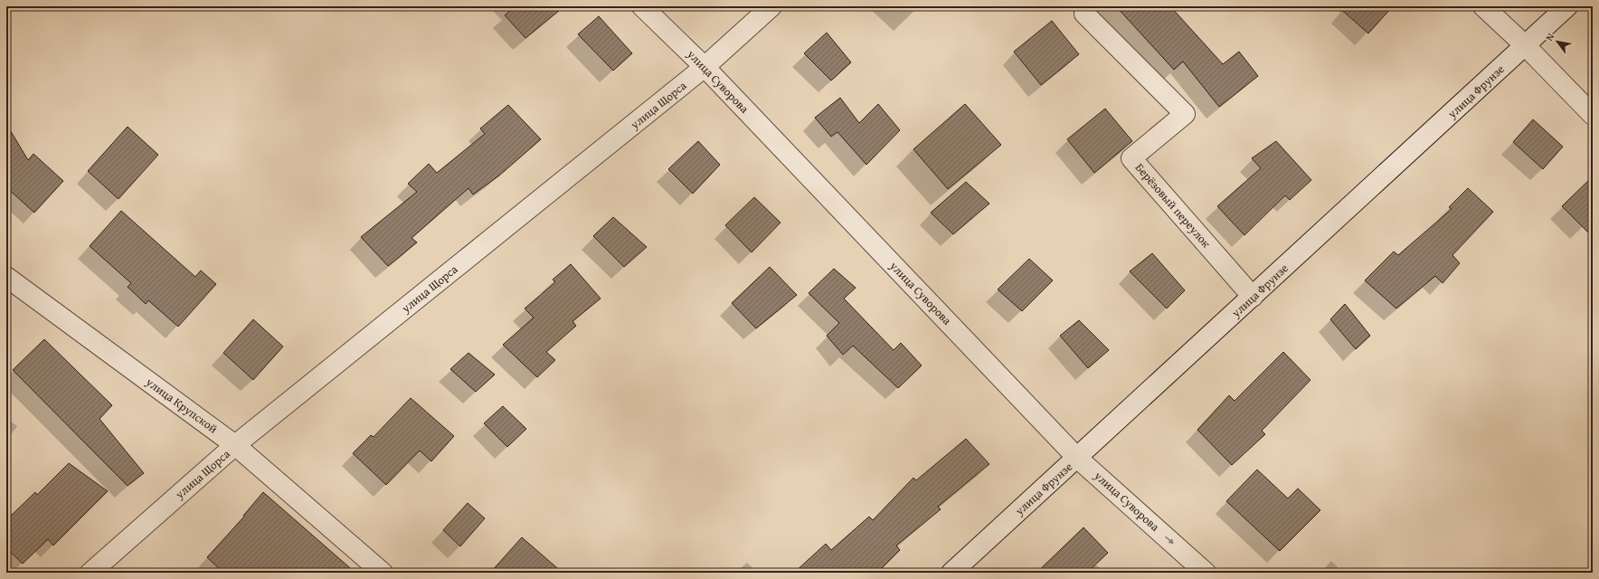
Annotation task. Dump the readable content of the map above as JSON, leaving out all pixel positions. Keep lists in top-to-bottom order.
{
  "streets": {
    "street": [
      "улица Суворова",
      "улица Фрунзе",
      "улица Щорса",
      "Берёзовый переулок",
      "улица Крупской"
    ]
  },
  "crossings": [
    ["улица Суворова", "улица Фрунзе"],
    ["улица Суворова", "улица Щорса"],
    ["улица Фрунзе", "Берёзовый переулок"],
    ["улица Щорса", "улица Крупской"]
  ],
  "north": "top left"
}
